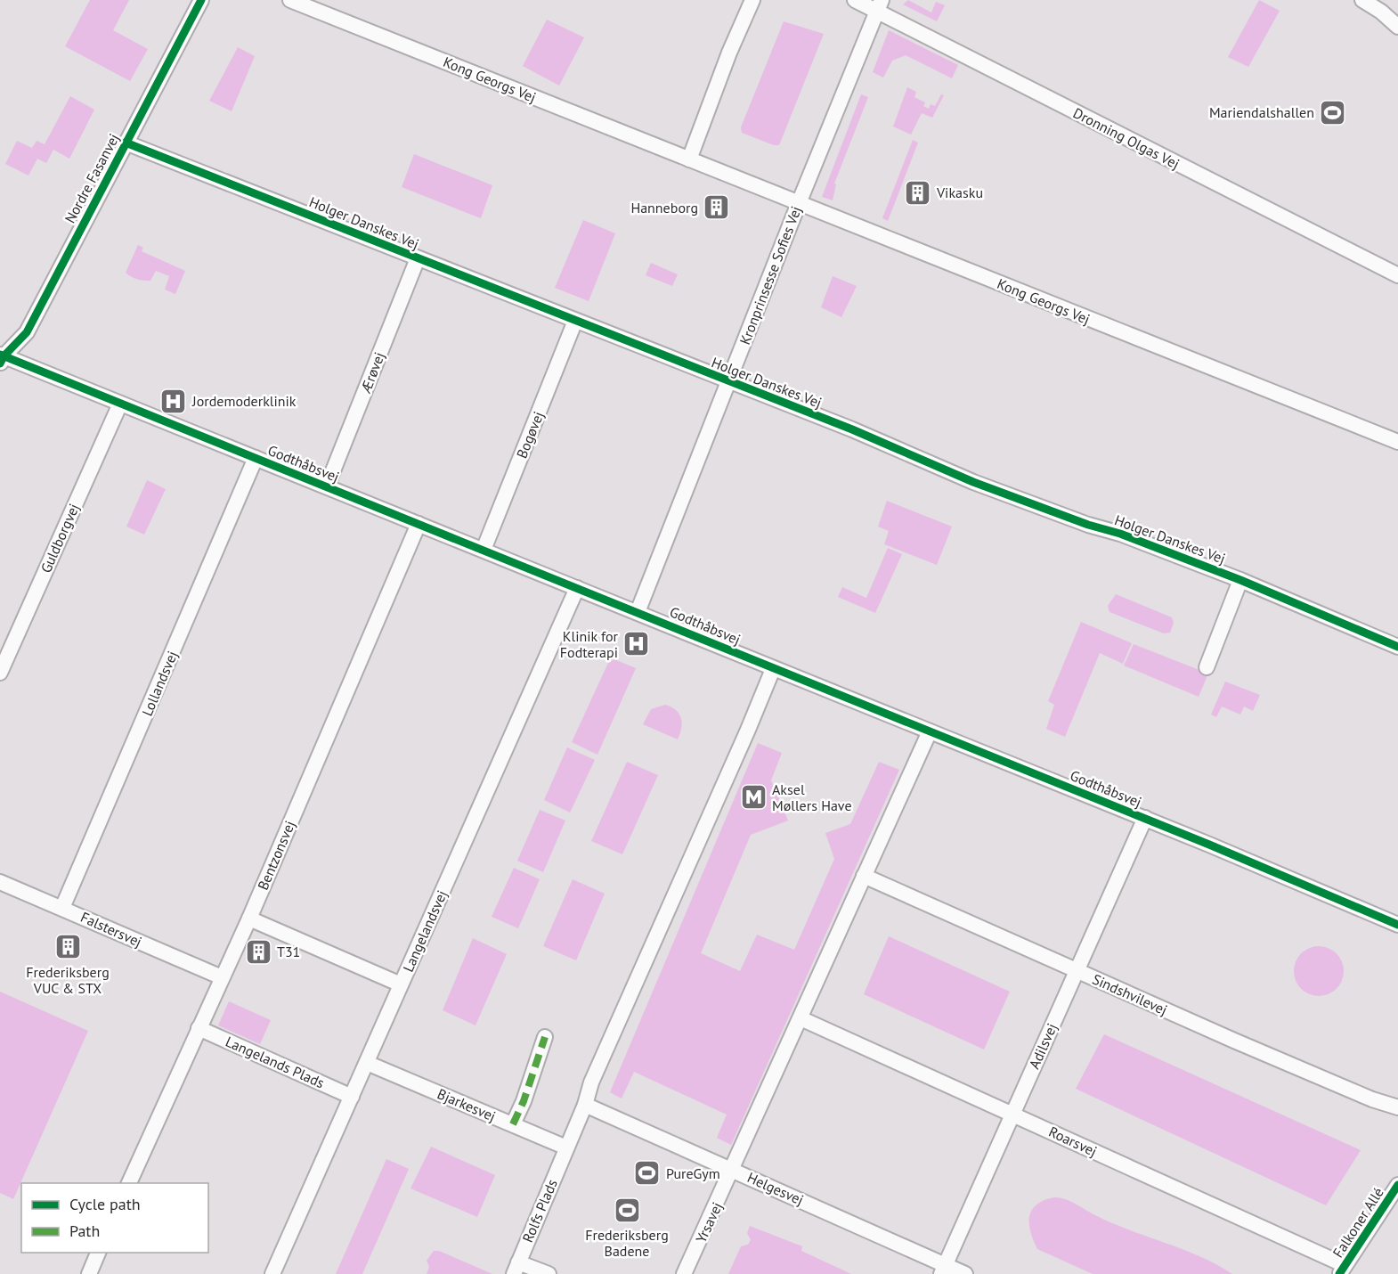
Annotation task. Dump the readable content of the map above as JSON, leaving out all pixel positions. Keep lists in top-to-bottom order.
{
  "streets": {
    "street": [
      "Kong Georgs Vej",
      "Dronning Olgas Vej",
      "Nordre Fasanvej",
      "Holger Danskes Vej",
      "Kronprinsesse Sofies Vej",
      "Ærøvej",
      "Bogøvej",
      "Godthåbsvej",
      "Guldborgvej",
      "Lollandsvej",
      "Bentzonsvej",
      "Falstersvej",
      "Langelandsvej",
      "Sindshvilevej",
      "Adilsvej",
      "Langelands Plads",
      "Bjarkesvej",
      "Roarsvej",
      "Helgesvej",
      "Rolfs Plads",
      "Yrsavej",
      "Falkoner Allé"
    ]
  },
  "crossings": [
    ["Kong Georgs Vej", "Kronprinsesse Sofies Vej"],
    ["Dronning Olgas Vej", "Kronprinsesse Sofies Vej"],
    ["Nordre Fasanvej", "Holger Danskes Vej"],
    ["Nordre Fasanvej", "Godthåbsvej"],
    ["Holger Danskes Vej", "Kronprinsesse Sofies Vej"],
    ["Holger Danskes Vej", "Ærøvej"],
    ["Holger Danskes Vej", "Bogøvej"],
    ["Kronprinsesse Sofies Vej", "Godthåbsvej"],
    ["Ærøvej", "Godthåbsvej"],
    ["Bogøvej", "Godthåbsvej"],
    ["Godthåbsvej", "Guldborgvej"],
    ["Godthåbsvej", "Lollandsvej"],
    ["Godthåbsvej", "Bentzonsvej"],
    ["Godthåbsvej", "Langelandsvej"],
    ["Godthåbsvej", "Adilsvej"],
    ["Lollandsvej", "Falstersvej"],
    ["Bentzonsvej", "Falstersvej"],
    ["Bentzonsvej", "Langelands Plads"],
    ["Langelandsvej", "Langelands Plads"],
    ["Langelandsvej", "Bjarkesvej"],
    ["Sindshvilevej", "Adilsvej"],
    ["Adilsvej", "Roarsvej"],
    ["Adilsvej", "Helgesvej"],
    ["Bjarkesvej", "Rolfs Plads"],
    ["Roarsvej", "Falkoner Allé"],
    ["Helgesvej", "Yrsavej"]
  ],
  "places": {
    "sports": ["Mariendalshallen", "PureGym", "Frederiksberg Badene"],
    "building": [
      "Vikasku",
      "Hanneborg",
      "Frederiksberg VUC & STX",
      "T31"
    ],
    "hospital": ["Jordemoderklinik", "Klinik for Fodterapi"],
    "metro station": ["Aksel Møllers Have"]
  },
  "legend": ["Cycle path", "Path"]
}
